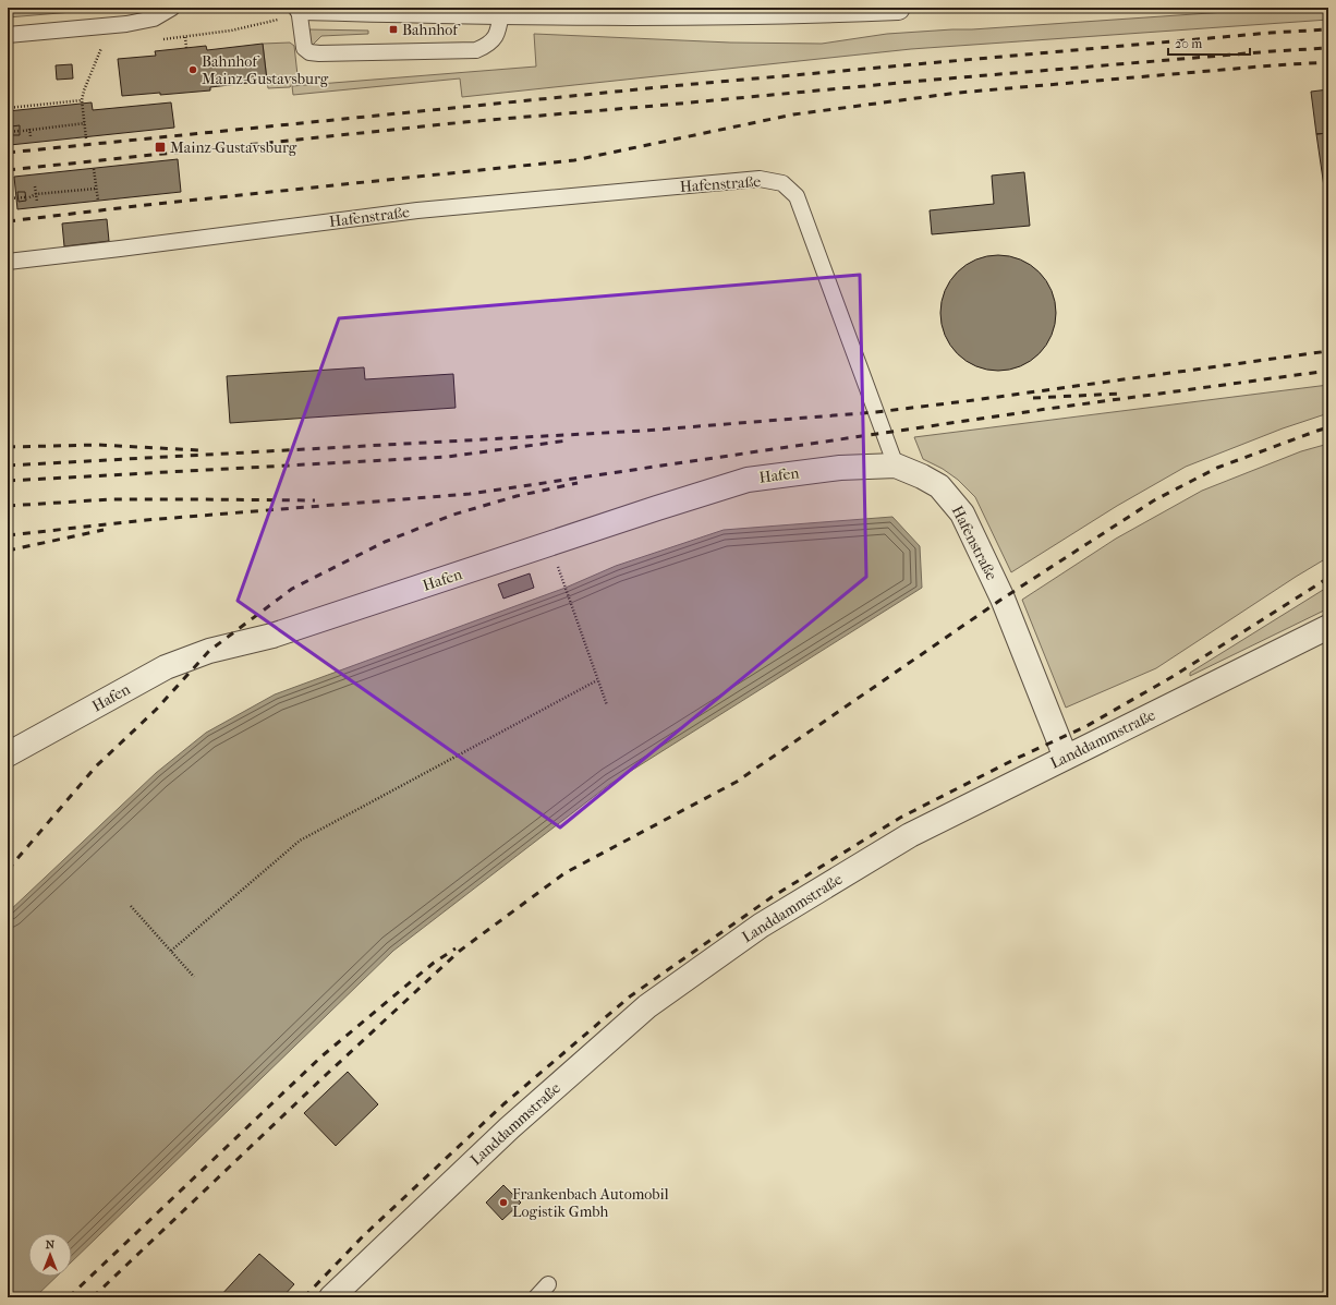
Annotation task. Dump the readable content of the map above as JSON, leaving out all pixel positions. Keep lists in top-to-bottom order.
{
  "streets": {
    "street": ["Hafenstraße", "Hafen", "Landdammstraße"]
  },
  "crossings": [
    ["Hafenstraße", "Hafen"],
    ["Hafenstraße", "Landdammstraße"]
  ],
  "places": {
    "transit": ["Bahnhof", "Mainz-Gustavsburg"],
    "other": ["Bahnhof Mainz-Gustavsburg", "Frankenbach Automobil Logistik Gmbh"]
  },
  "scale_bar": "20 m",
  "north": "top"
}
